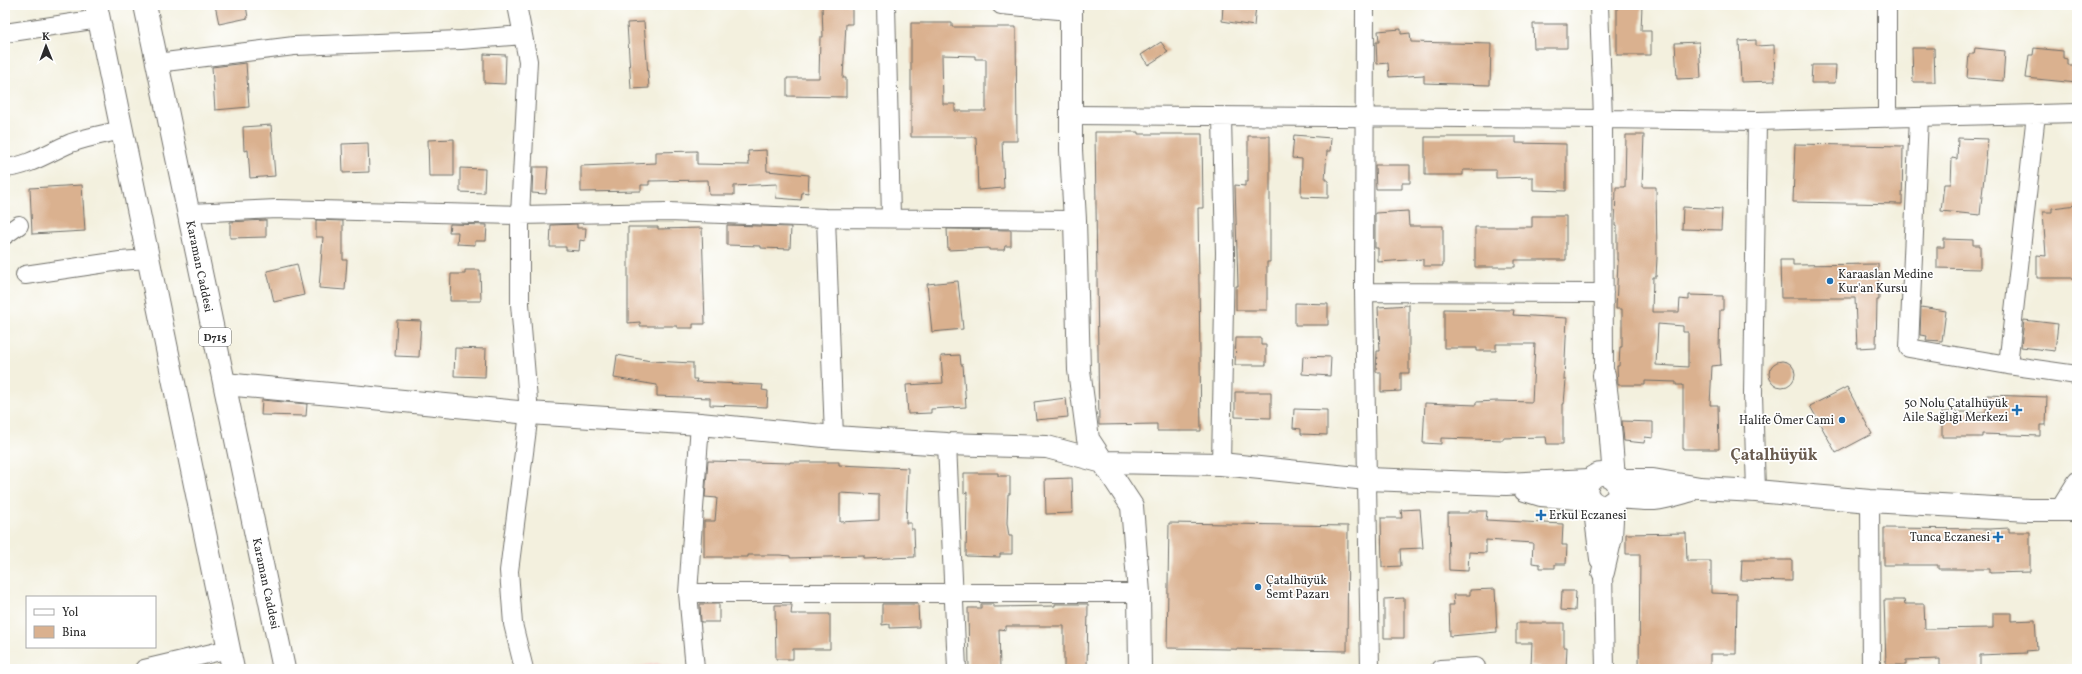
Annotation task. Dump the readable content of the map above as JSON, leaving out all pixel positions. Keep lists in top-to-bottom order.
{
  "streets": {
    "main road": ["Karaman Caddesi", "D715"]
  },
  "districts": ["Çatalhüyük"],
  "places": {
    "other": ["Karaaslan Medine Kur'an Kursu", "Halife Ömer Cami", "Çatalhüyük Semt Pazarı"],
    "health": ["50 Nolu Çatalhüyük Aile Sağlığı Merkezi", "Erkul Eczanesi", "Tunca Eczanesi"]
  },
  "legend": ["Yol", "Bina"],
  "north": "top"
}
